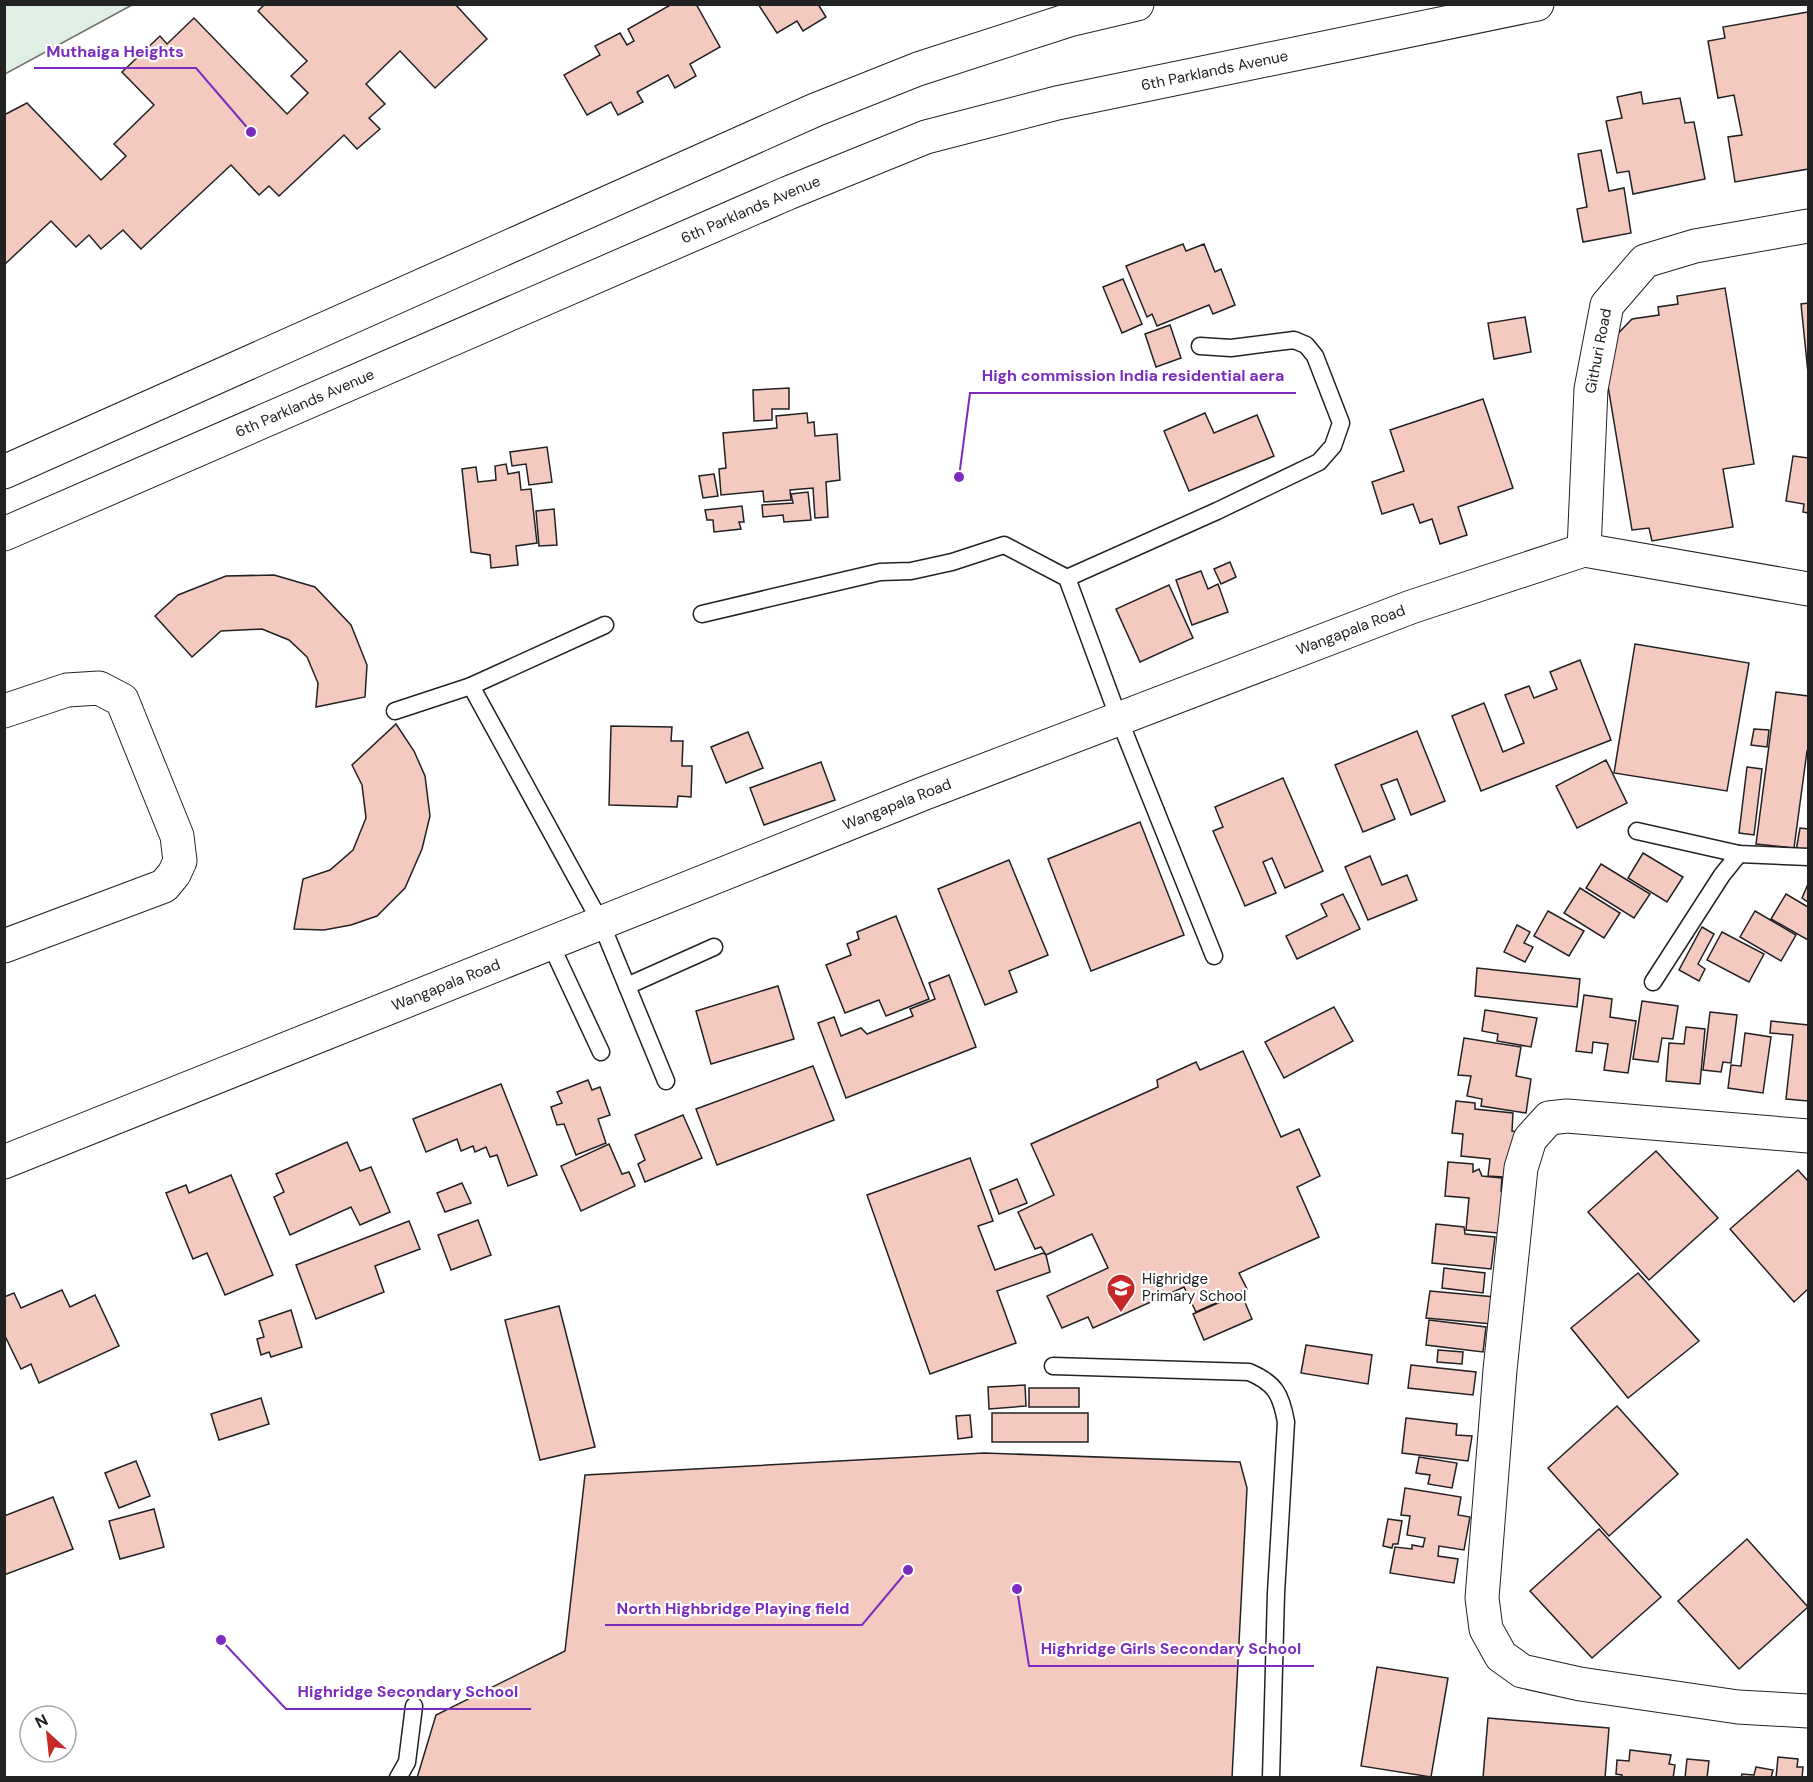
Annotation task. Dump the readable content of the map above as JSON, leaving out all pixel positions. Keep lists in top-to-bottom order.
{
  "streets": {
    "street": ["6th Parklands Avenue", "Githuri Road", "Wangapala Road"]
  },
  "crossings": [
    ["Githuri Road", "Wangapala Road"]
  ],
  "places": {
    "other": [
      "Muthaiga Heights",
      "High commission India residential aera",
      "North Highbridge Playing field",
      "Highridge Girls Secondary School",
      "Highridge Secondary School"
    ],
    "school or university": ["Highridge Primary School"]
  },
  "north": "top left"
}
